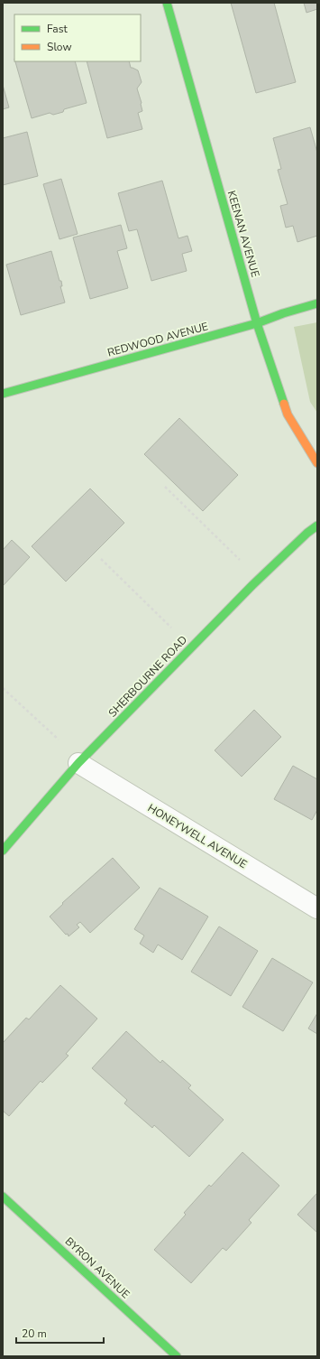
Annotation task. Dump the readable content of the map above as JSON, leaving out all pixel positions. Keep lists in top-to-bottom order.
{
  "streets": {
    "street": [
      "KEENAN AVENUE",
      "REDWOOD AVENUE",
      "SHERBOURNE ROAD",
      "HONEYWELL AVENUE",
      "BYRON AVENUE"
    ]
  },
  "crossings": [
    ["KEENAN AVENUE", "REDWOOD AVENUE"],
    ["SHERBOURNE ROAD", "HONEYWELL AVENUE"]
  ],
  "legend": ["Fast", "Slow"],
  "scale_bar": "20 m"
}
